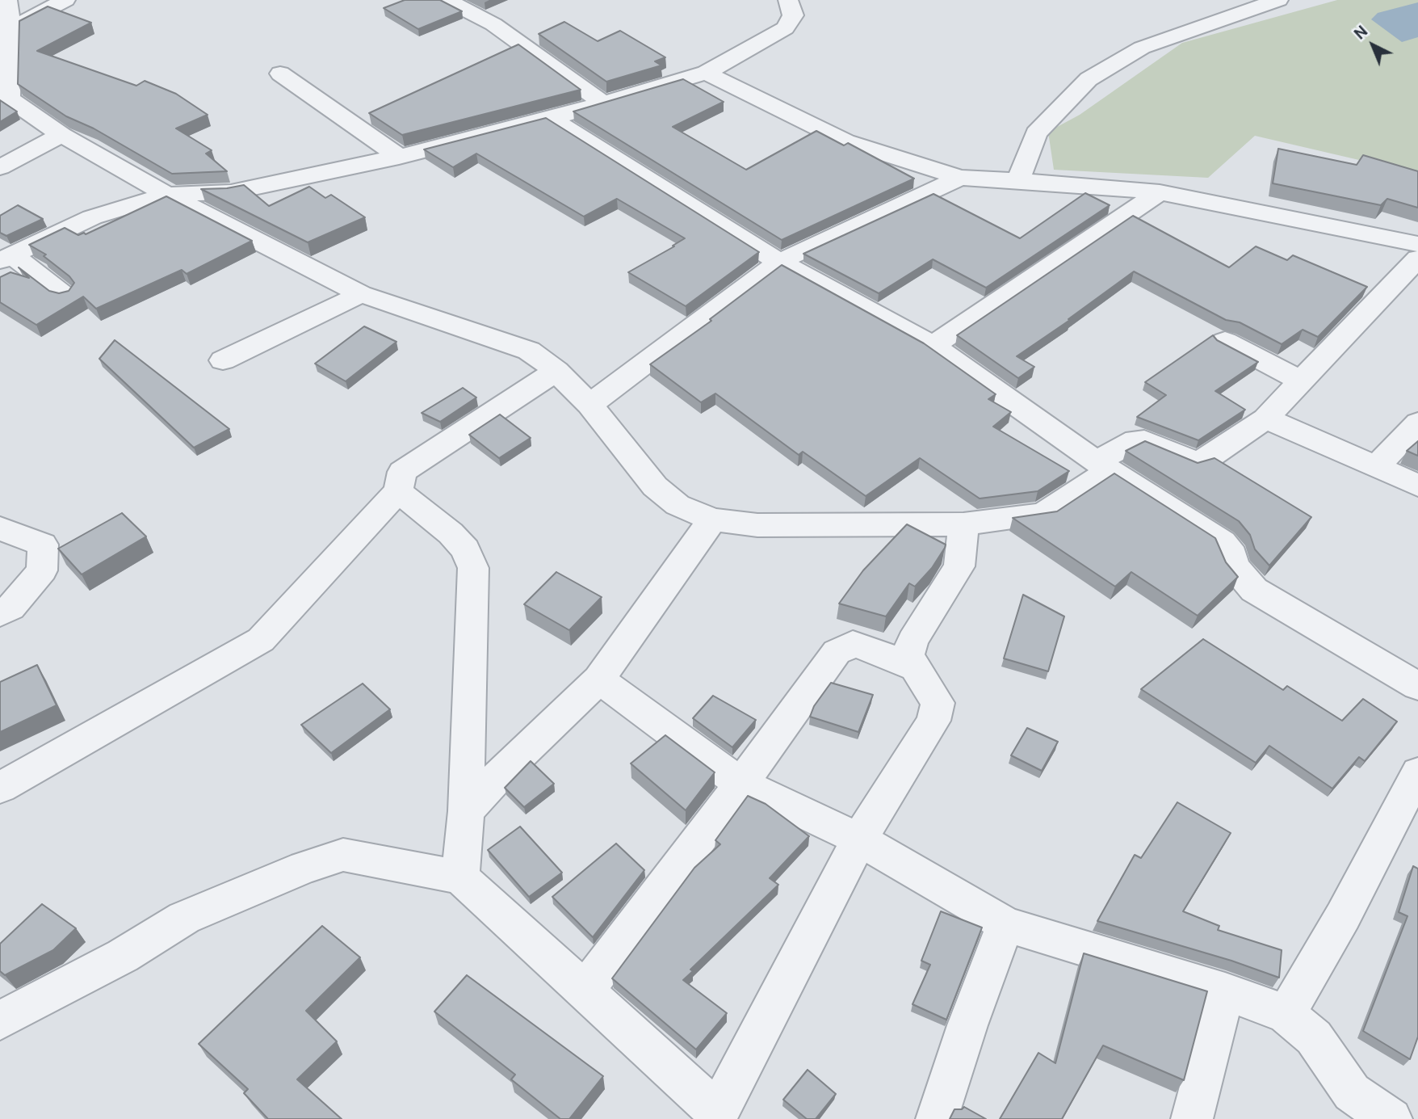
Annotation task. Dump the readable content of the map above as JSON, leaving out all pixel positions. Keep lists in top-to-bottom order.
{
  "north": "top left"
}
